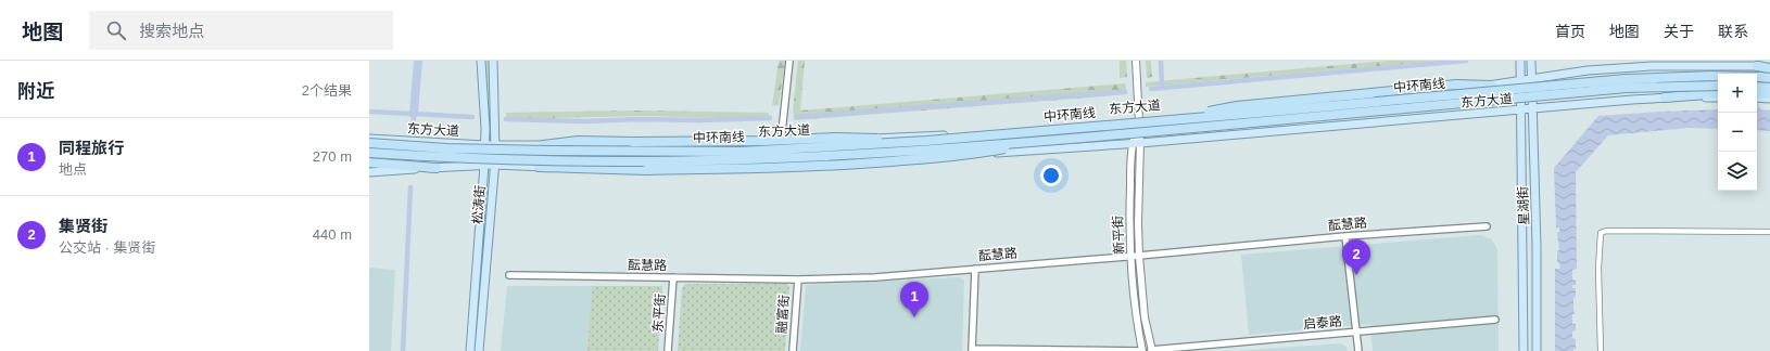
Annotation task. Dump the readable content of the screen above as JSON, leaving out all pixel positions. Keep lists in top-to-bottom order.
{
  "streets": {
    "highway": ["中环南线"],
    "main road": [
      "东方大道",
      "松涛街",
      "星湖街",
      "新平街"
    ],
    "street": [
      "酝慧路",
      "东平街",
      "融富街",
      "启泰路"
    ]
  },
  "crossings": [
    ["中环南线", "东方大道"],
    ["东方大道", "松涛街"],
    ["东方大道", "星湖街"],
    ["东方大道", "新平街"],
    ["酝慧路", "新平街"],
    ["酝慧路", "东平街"],
    ["酝慧路", "融富街"],
    ["新平街", "启泰路"]
  ],
  "page": {
    "header": "地图",
    "search": "搜索地点",
    "nav": [
      "首页",
      "地图",
      "关于",
      "联系"
    ],
    "heading": ["附近", "2个结果"],
    "map_buttons": ["+", "−"],
    "list": [
      {
        "mark": "1",
        "name": "同程旅行",
        "note": "地点",
        "value": "270 m"
      },
      {
        "mark": "2",
        "name": "集贤街",
        "note": "公交站 · 集贤街",
        "value": "440 m"
      }
    ],
    "pins": ["2", "1"]
  }
}
